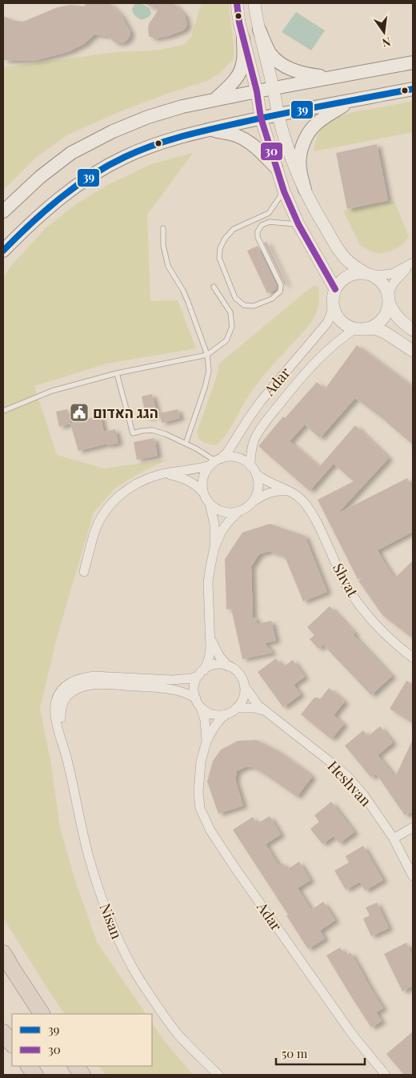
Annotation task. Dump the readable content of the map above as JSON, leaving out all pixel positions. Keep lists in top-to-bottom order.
{
  "streets": {
    "street": [
      "Adar",
      "Shvat",
      "Heshvan",
      "Nisan"
    ]
  },
  "crossings": [
    ["Adar", "Shvat"],
    ["Adar", "Heshvan"],
    ["Adar", "Nisan"],
    ["Heshvan", "Nisan"]
  ],
  "places": {
    "public building": ["הגג האדום"]
  },
  "lines": ["transit line 30", "transit line 39"],
  "legend": ["39", "30"],
  "scale_bar": "50 m",
  "north": "bottom"
}
